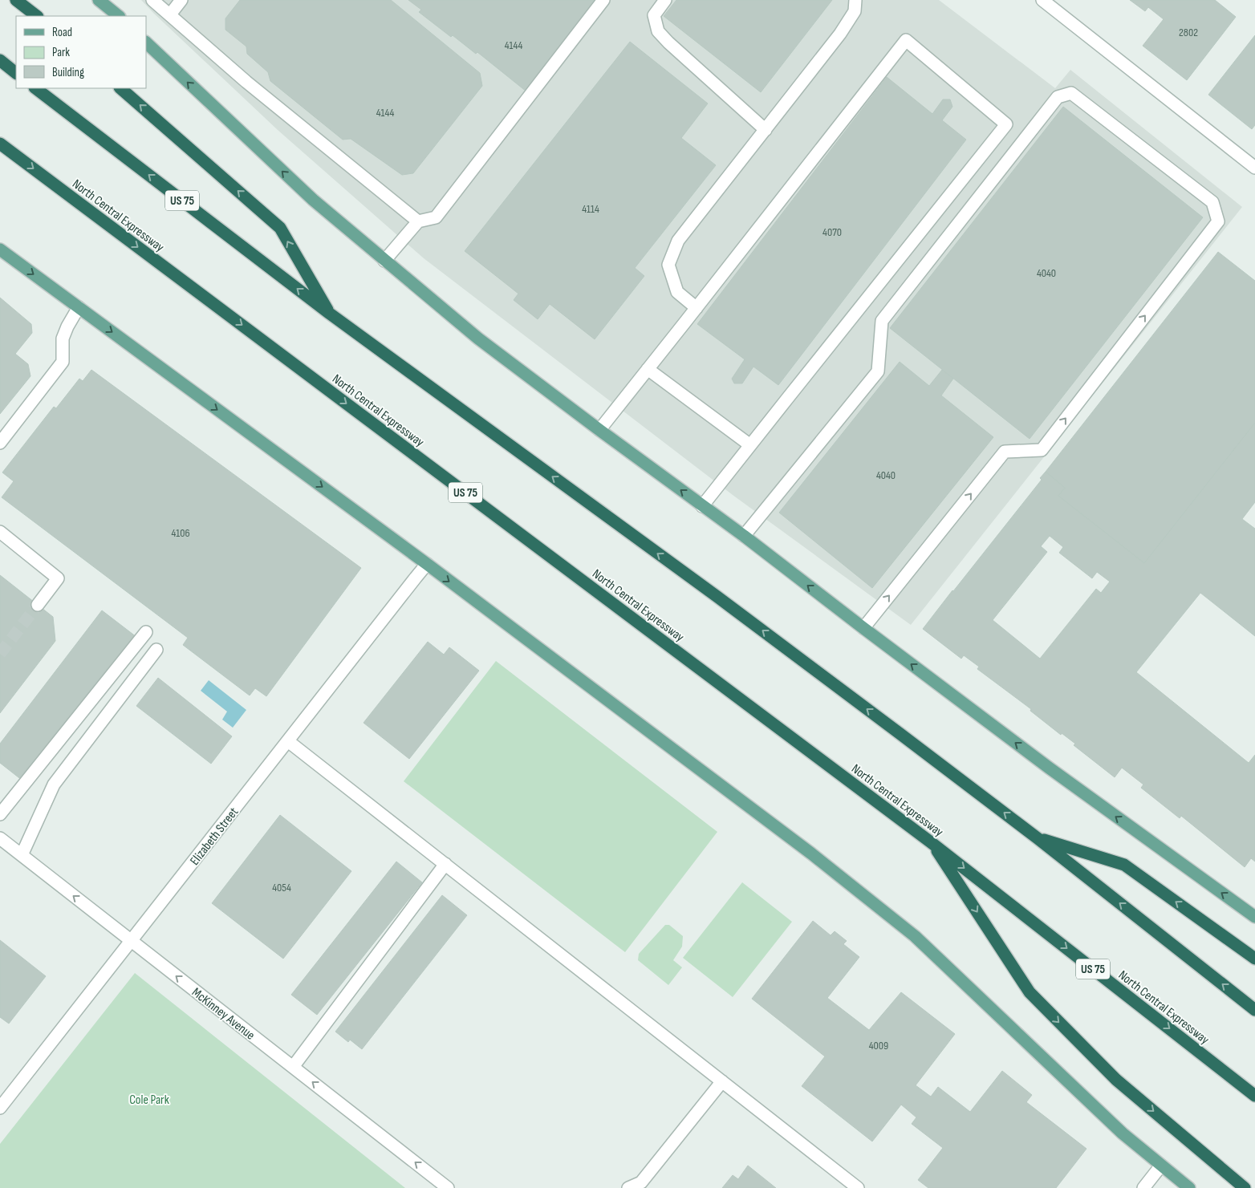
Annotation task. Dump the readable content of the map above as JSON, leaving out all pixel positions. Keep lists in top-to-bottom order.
{
  "streets": {
    "highway": ["US 75", "North Central Expressway"],
    "street": ["Elizabeth Street", "McKinney Avenue"]
  },
  "crossings": [
    ["Elizabeth Street", "McKinney Avenue"]
  ],
  "one_way": ["McKinney Avenue"],
  "parks": ["Cole Park"],
  "house_numbers": [
    "2802",
    "4144",
    "4144",
    "4114",
    "4070",
    "4040",
    "4040",
    "4106",
    "4054",
    "4009"
  ],
  "legend": ["Road", "Park", "Building"]
}
